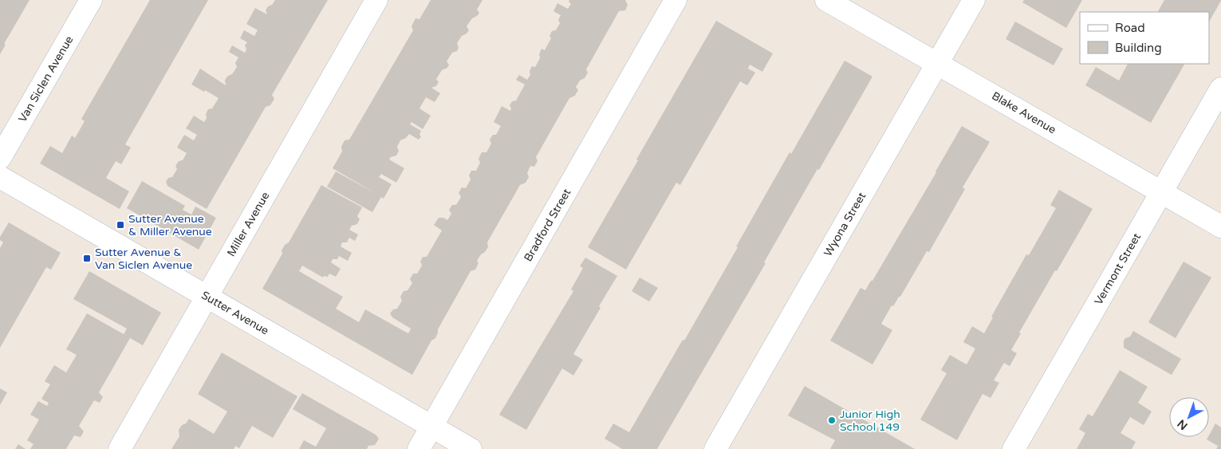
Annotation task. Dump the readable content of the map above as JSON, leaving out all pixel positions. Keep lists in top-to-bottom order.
{
  "streets": {
    "street": [
      "Van Siclen Avenue",
      "Blake Avenue",
      "Miller Avenue",
      "Wyona Street",
      "Bradford Street",
      "Vermont Street",
      "Sutter Avenue"
    ]
  },
  "crossings": [
    ["Blake Avenue", "Wyona Street"],
    ["Blake Avenue", "Vermont Street"],
    ["Miller Avenue", "Sutter Avenue"],
    ["Bradford Street", "Sutter Avenue"]
  ],
  "places": {
    "transit": ["Sutter Avenue & Miller Avenue", "Sutter Avenue & Van Siclen Avenue"],
    "other": ["Junior High School 149"]
  },
  "legend": ["Road", "Building"],
  "north": "bottom left"
}
